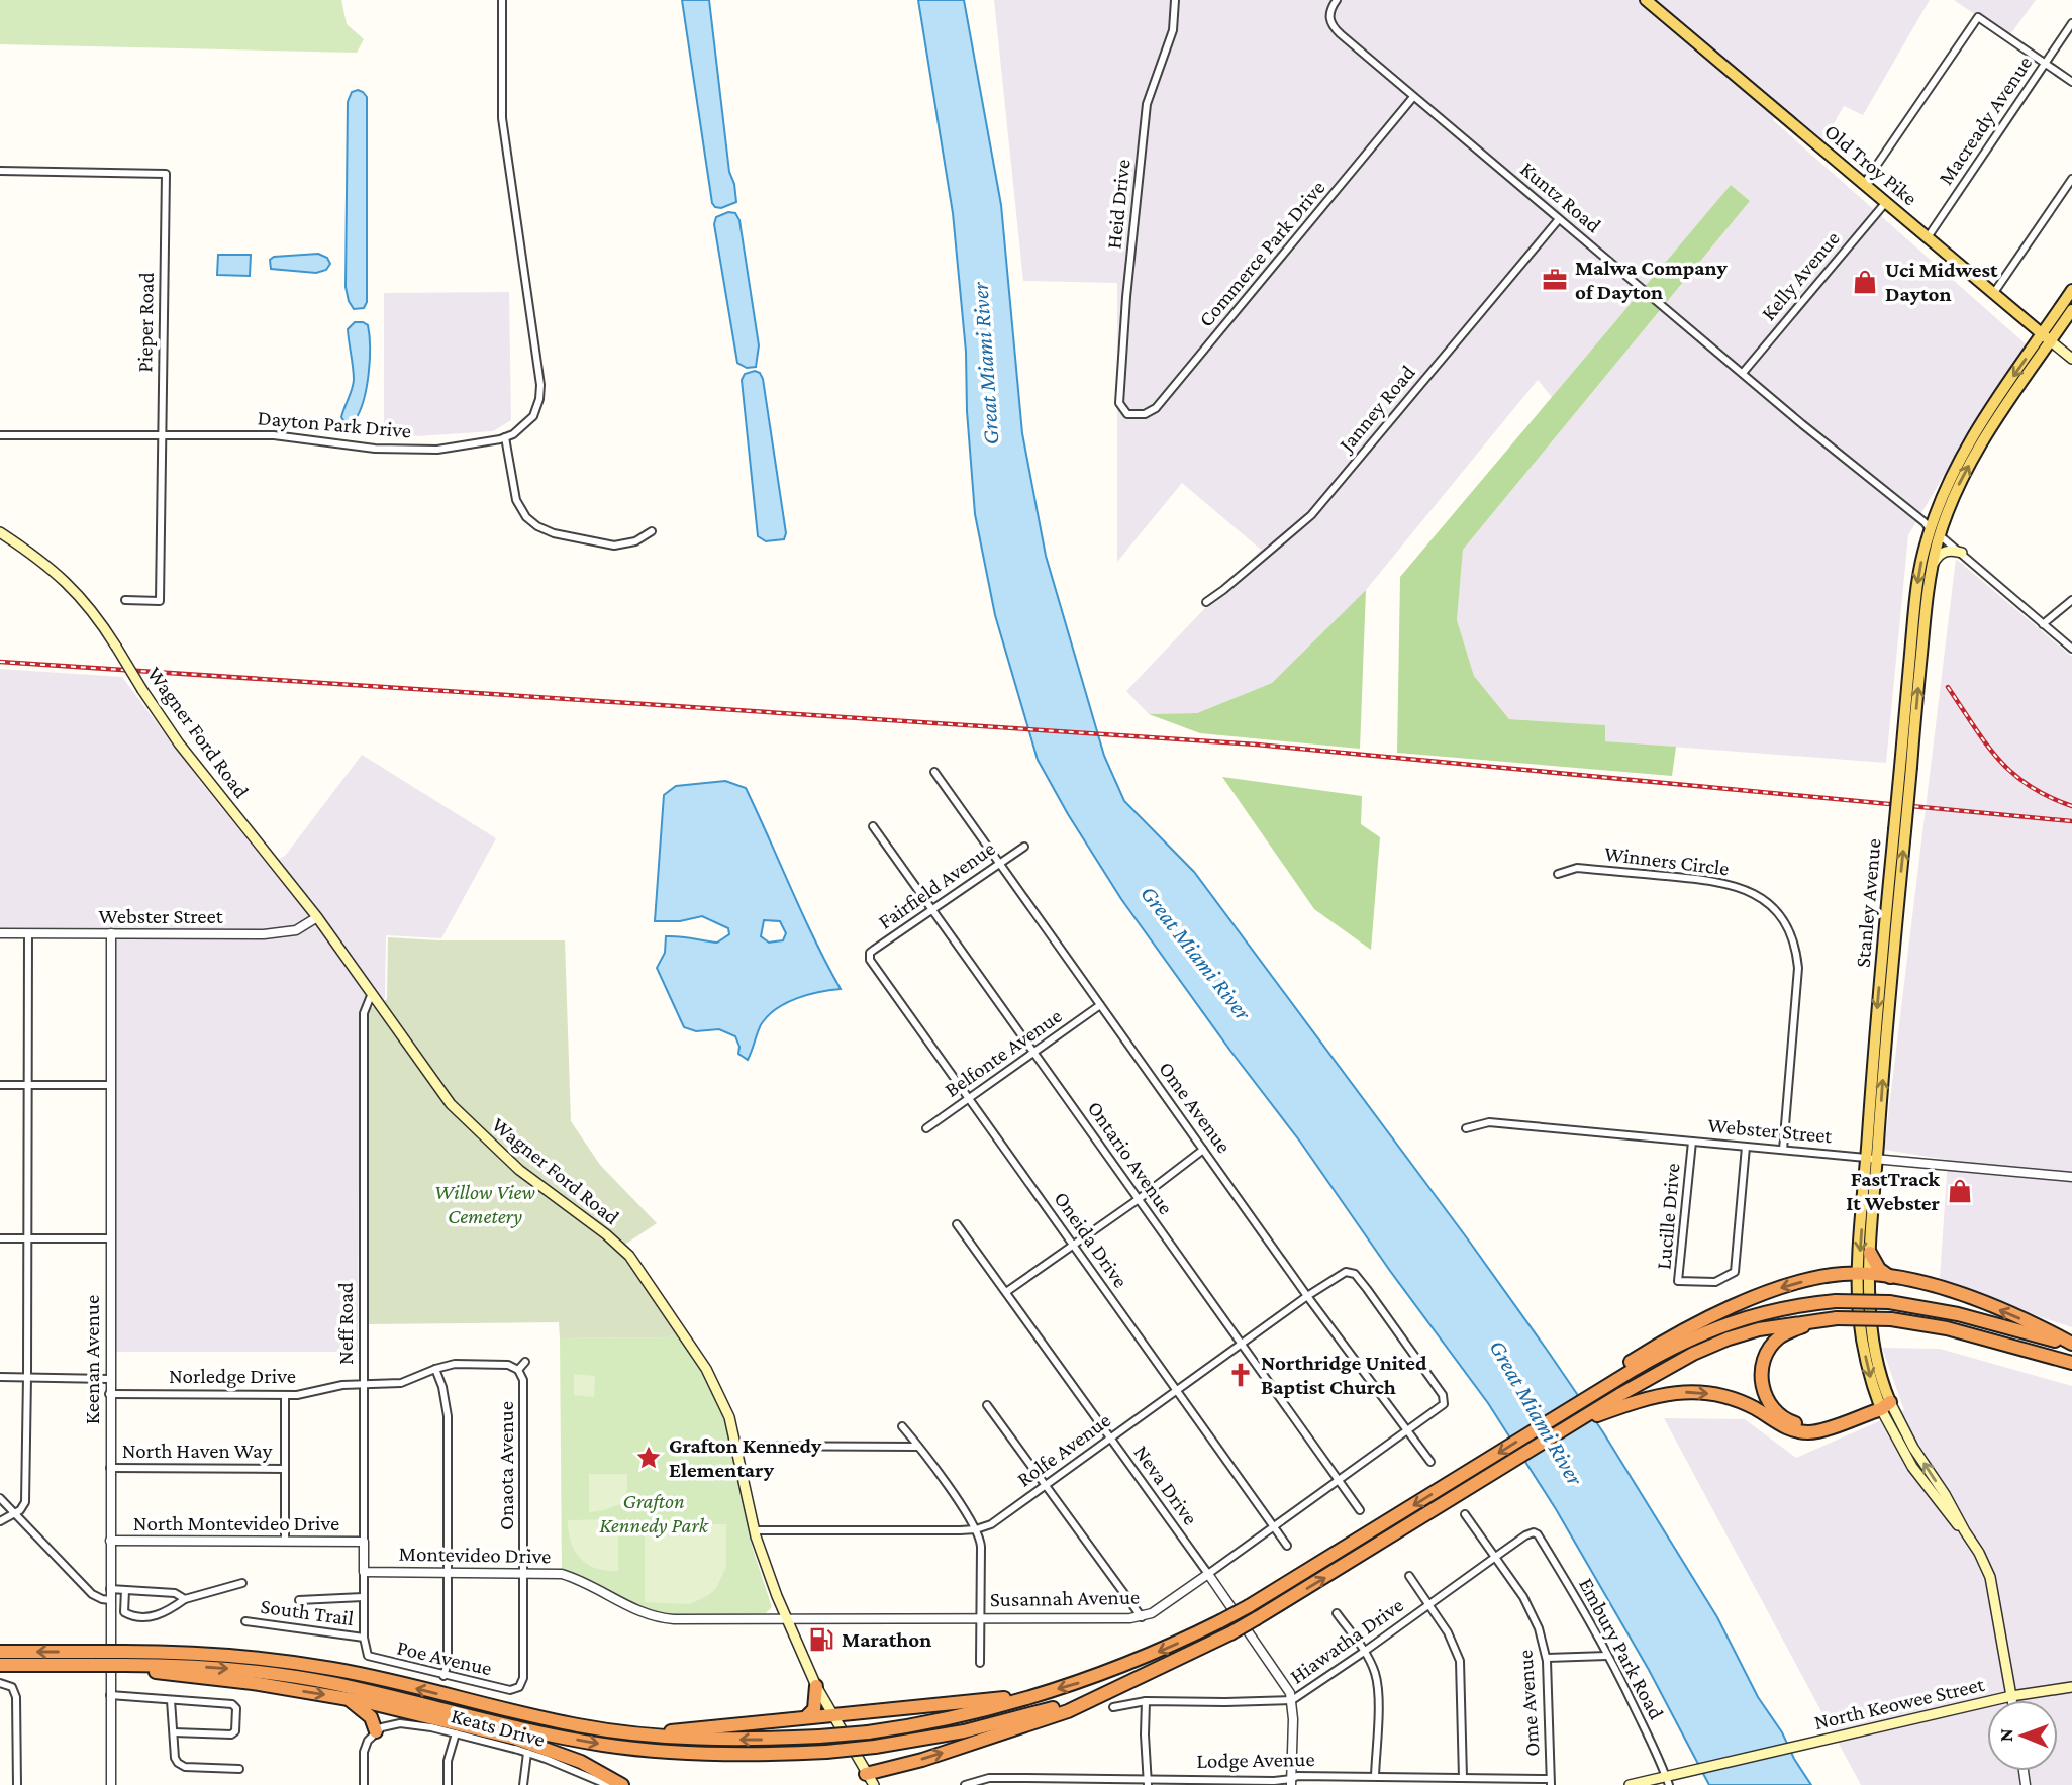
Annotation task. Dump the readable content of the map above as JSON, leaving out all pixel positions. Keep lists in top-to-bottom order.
{
  "streets": {
    "main road": [
      "Old Troy Pike",
      "Wagner Ford Road",
      "Stanley Avenue",
      "North Keowee Street"
    ],
    "street": [
      "Macready Avenue",
      "Kuntz Road",
      "Heid Drive",
      "Commerce Park Drive",
      "Kelly Avenue",
      "Pieper Road",
      "Janney Road",
      "Dayton Park Drive",
      "Winners Circle",
      "Fairfield Avenue",
      "Webster Street",
      "Belfonte Avenue",
      "Ome Avenue",
      "Ontario Avenue",
      "Lucille Drive",
      "Oneida Drive",
      "Neff Road",
      "Keenan Avenue",
      "Norledge Drive",
      "Rolfe Avenue",
      "North Haven Way",
      "Onaota Avenue",
      "Neva Drive",
      "North Montevideo Drive",
      "Montevideo Drive",
      "Susannah Avenue",
      "South Trail",
      "Hiawatha Drive",
      "Embury Park Road",
      "Poe Avenue",
      "Keats Drive",
      "Lodge Avenue"
    ]
  },
  "crossings": [
    ["Macready Avenue", "Old Troy Pike"],
    ["Old Troy Pike", "Kelly Avenue"],
    ["Old Troy Pike", "Stanley Avenue"],
    ["Kuntz Road", "Commerce Park Drive"],
    ["Kuntz Road", "Kelly Avenue"],
    ["Kuntz Road", "Janney Road"],
    ["Kuntz Road", "Stanley Avenue"],
    ["Heid Drive", "Commerce Park Drive"],
    ["Pieper Road", "Dayton Park Drive"],
    ["Wagner Ford Road", "Webster Street"],
    ["Wagner Ford Road", "Neff Road"],
    ["Wagner Ford Road", "Rolfe Avenue"],
    ["Wagner Ford Road", "Montevideo Drive"],
    ["Wagner Ford Road", "Susannah Avenue"],
    ["Winners Circle", "Webster Street"],
    ["Fairfield Avenue", "Ome Avenue"],
    ["Fairfield Avenue", "Ontario Avenue"],
    ["Fairfield Avenue", "Oneida Drive"],
    ["Stanley Avenue", "Webster Street"],
    ["Stanley Avenue", "North Keowee Street"],
    ["Webster Street", "Lucille Drive"],
    ["Webster Street", "Keenan Avenue"],
    ["Belfonte Avenue", "Ome Avenue"],
    ["Belfonte Avenue", "Ontario Avenue"],
    ["Belfonte Avenue", "Oneida Drive"],
    ["Ome Avenue", "Rolfe Avenue"],
    ["Ome Avenue", "Susannah Avenue"],
    ["Ome Avenue", "Hiawatha Drive"],
    ["Ome Avenue", "Lodge Avenue"],
    ["Ontario Avenue", "Rolfe Avenue"],
    ["Ontario Avenue", "Susannah Avenue"],
    ["Oneida Drive", "Rolfe Avenue"],
    ["Oneida Drive", "Susannah Avenue"],
    ["Neff Road", "Norledge Drive"],
    ["Neff Road", "North Montevideo Drive"],
    ["Neff Road", "Montevideo Drive"],
    ["Neff Road", "South Trail"],
    ["Neff Road", "Poe Avenue"],
    ["Keenan Avenue", "Norledge Drive"],
    ["Keenan Avenue", "North Haven Way"],
    ["Keenan Avenue", "North Montevideo Drive"],
    ["Norledge Drive", "Onaota Avenue"],
    ["Rolfe Avenue", "Neva Drive"],
    ["Rolfe Avenue", "Susannah Avenue"],
    ["Onaota Avenue", "Montevideo Drive"],
    ["Onaota Avenue", "Poe Avenue"],
    ["Neva Drive", "Susannah Avenue"],
    ["Neva Drive", "Hiawatha Drive"],
    ["Neva Drive", "Lodge Avenue"],
    ["Montevideo Drive", "Susannah Avenue"],
    ["Hiawatha Drive", "Embury Park Road"],
    ["Embury Park Road", "North Keowee Street"]
  ],
  "water": ["Great Miami River"],
  "parks": ["Willow View Cemetery", "Grafton Kennedy Park"],
  "places": {
    "office": ["Malwa Company of Dayton"],
    "shop": ["Uci Midwest Dayton", "FastTrack It Webster"],
    "church": ["Northridge United Baptist Church"],
    "place": ["Grafton Kennedy Elementary"],
    "fuel station": ["Marathon"]
  },
  "north": "left"
}
